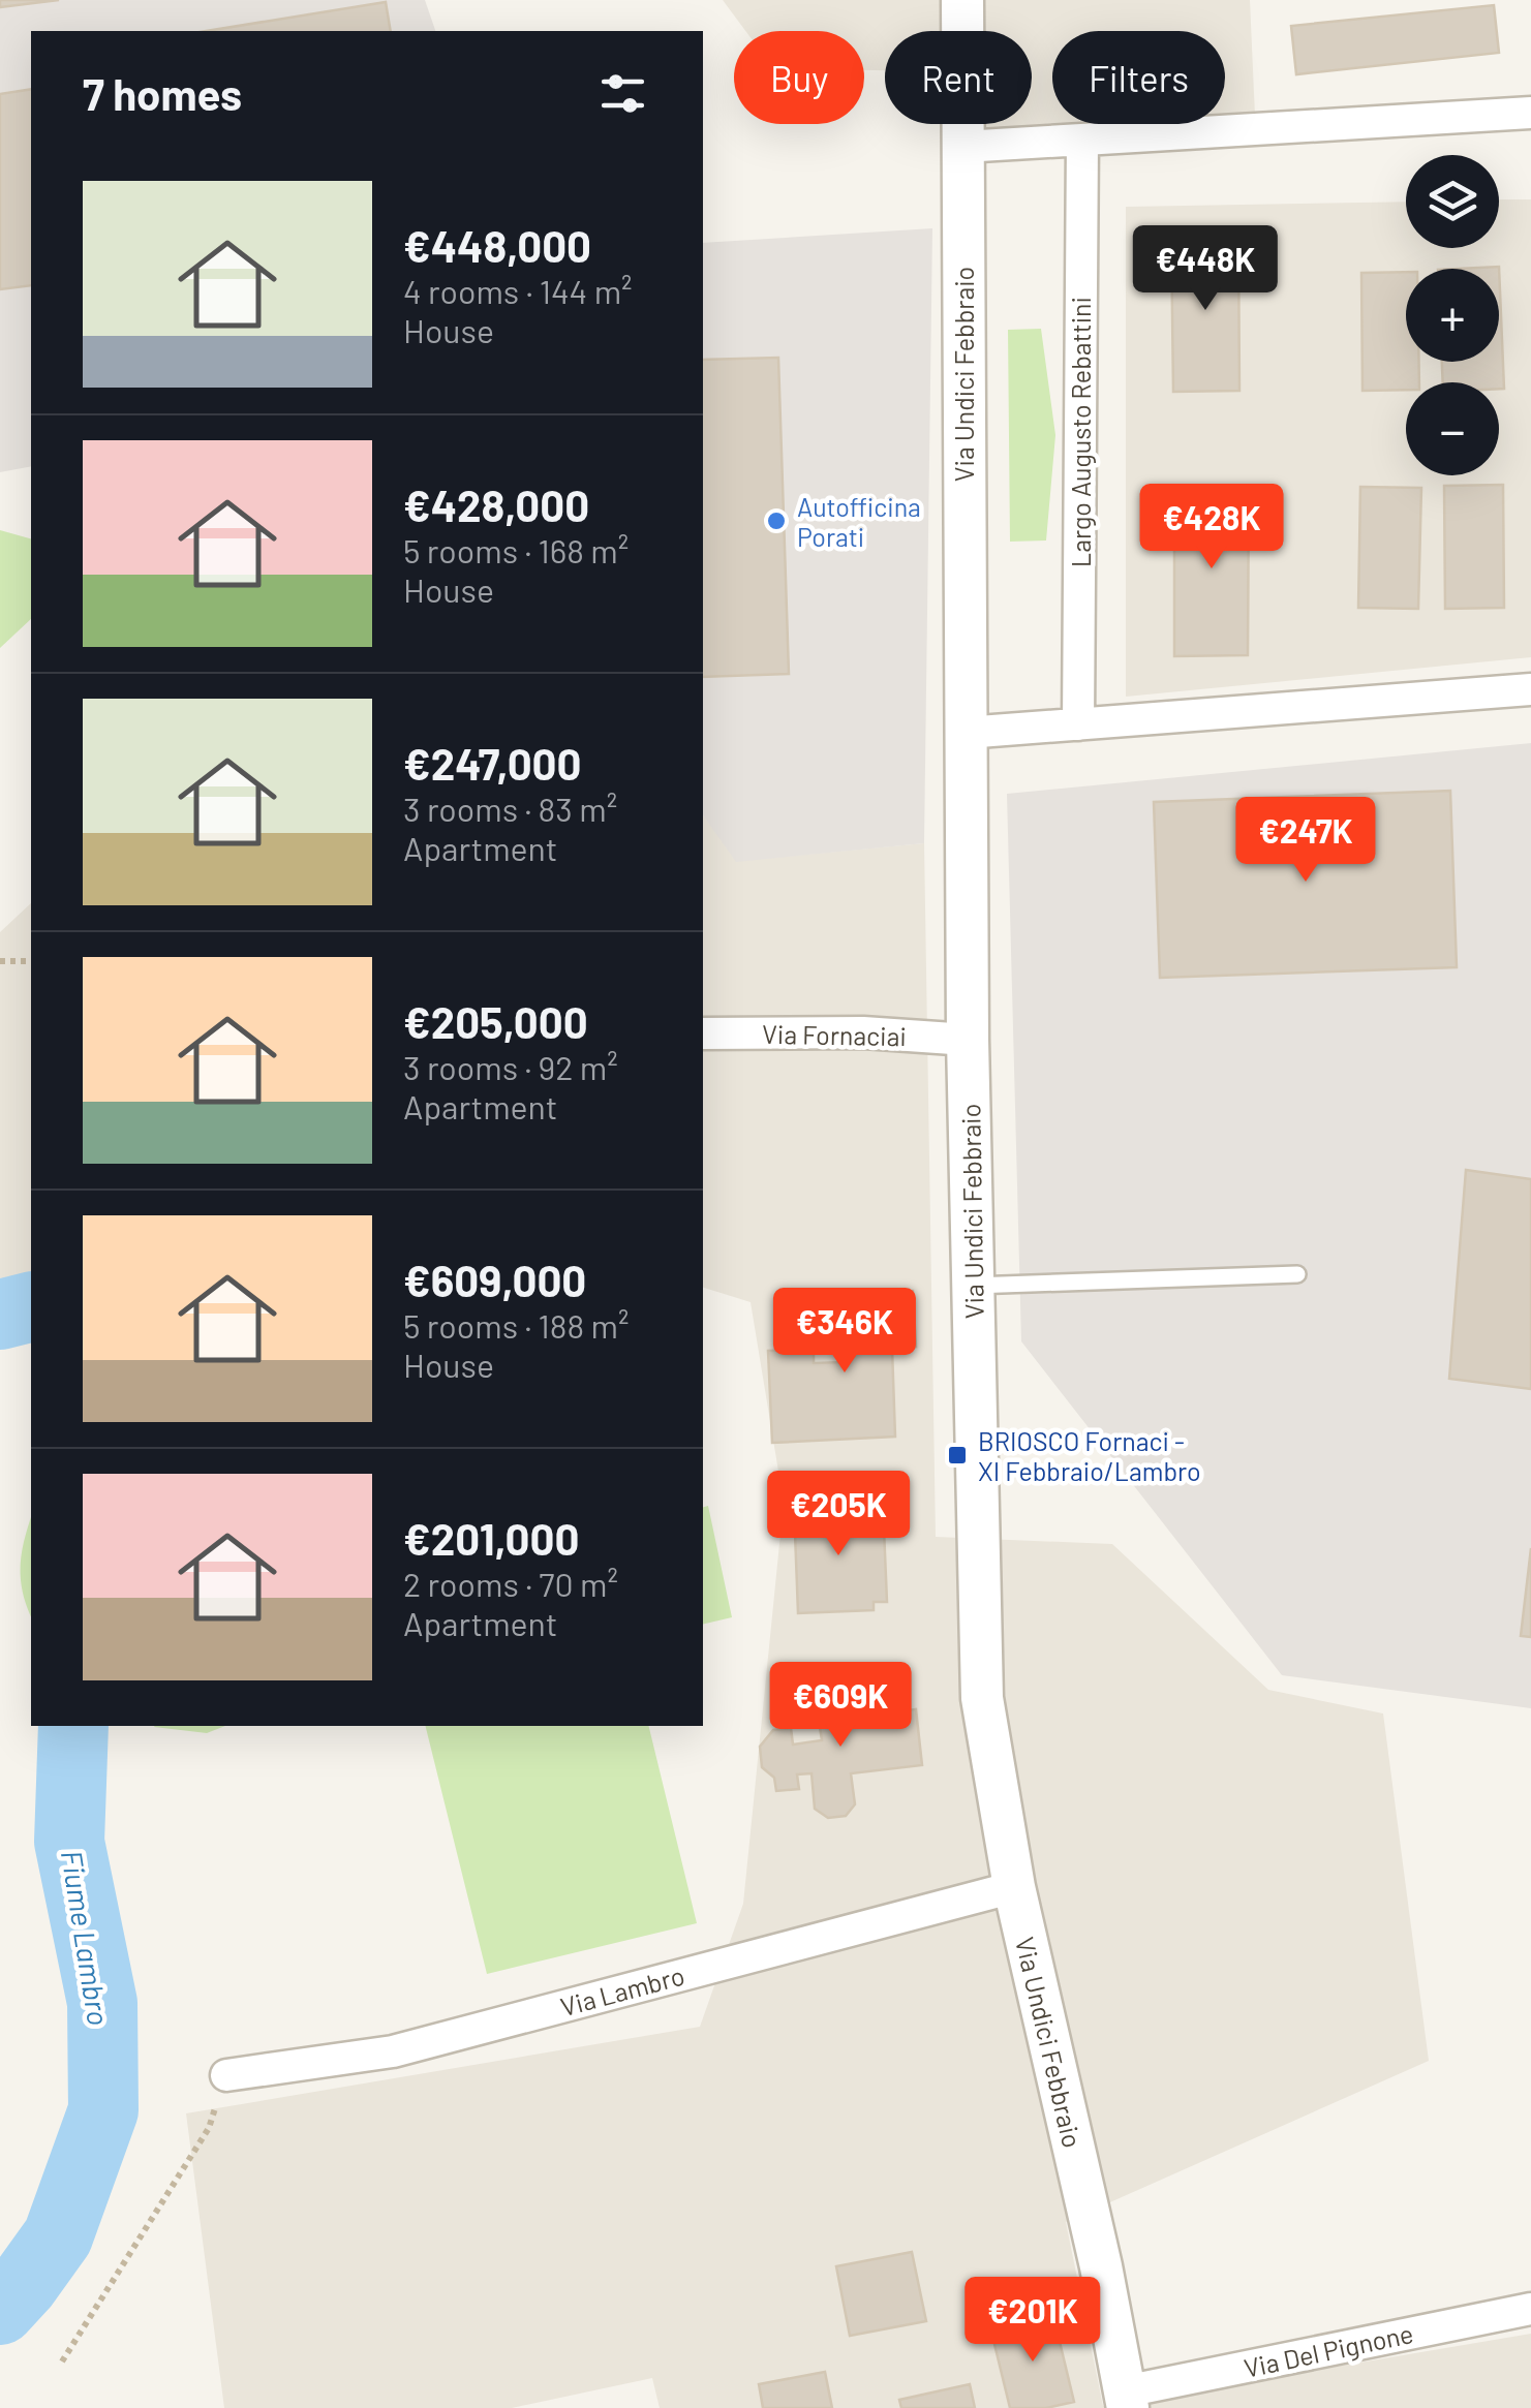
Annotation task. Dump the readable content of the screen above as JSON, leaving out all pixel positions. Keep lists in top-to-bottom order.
{
  "streets": {
    "street": [
      "Via Undici Febbraio",
      "Largo Augusto Rebattini",
      "Via Fornaciai",
      "Via Lambro",
      "Via Del Pignone"
    ]
  },
  "crossings": [
    ["Via Undici Febbraio", "Via Fornaciai"],
    ["Via Undici Febbraio", "Via Lambro"],
    ["Via Undici Febbraio", "Via Del Pignone"]
  ],
  "water": ["Fiume Lambro"],
  "places": {
    "other": ["Autofficina Porati"],
    "transit": ["BRIOSCO Fornaci - XI Febbraio/Lambro"]
  },
  "page": {
    "chip": ["Buy", "Rent", "Filters"],
    "heading": "7 homes",
    "map_buttons": ["+", "−"],
    "list": [
      {
        "name": "€448,000",
        "note": "4 rooms · 144 m² · House"
      },
      {
        "name": "€428,000",
        "note": "5 rooms · 168 m² · House"
      },
      {
        "name": "€247,000",
        "note": "3 rooms · 83 m² · Apartment"
      },
      {
        "name": "€205,000",
        "note": "3 rooms · 92 m² · Apartment"
      },
      {
        "name": "€609,000",
        "note": "5 rooms · 188 m² · House"
      },
      {
        "name": "€201,000",
        "note": "2 rooms · 70 m² · Apartment"
      }
    ],
    "price": [
      "€448K",
      "€428K",
      "€247K",
      "€346K",
      "€205K",
      "€609K",
      "€201K"
    ]
  }
}
